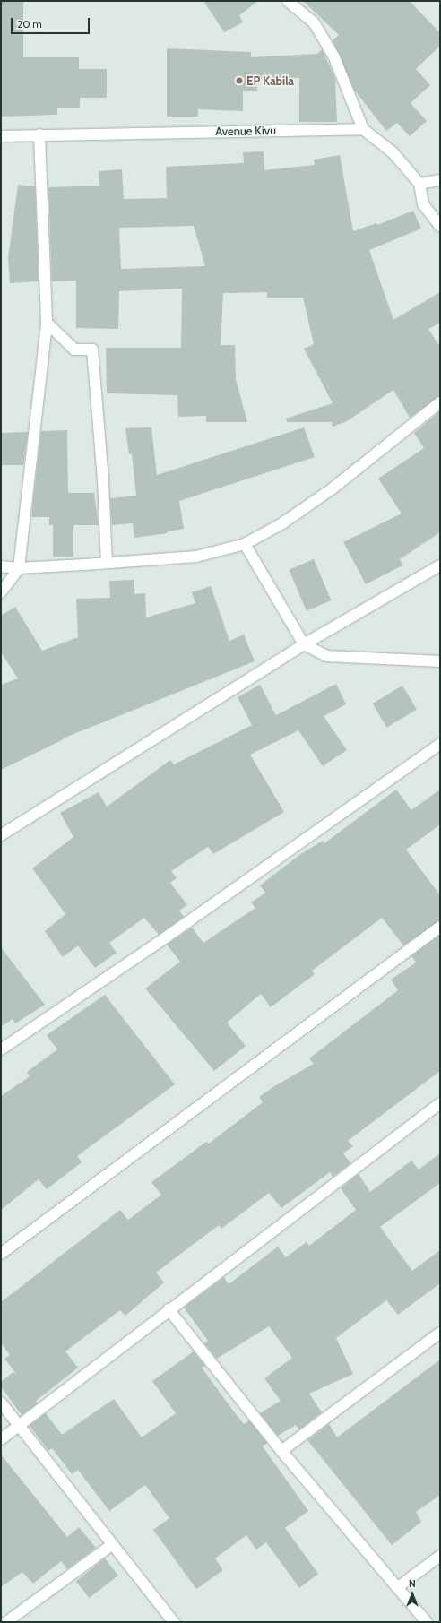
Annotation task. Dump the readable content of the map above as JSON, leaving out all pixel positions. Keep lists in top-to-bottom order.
{
  "streets": {
    "street": ["Avenue Kivu"]
  },
  "places": ["EP Kabila"],
  "scale_bar": "20 m",
  "north": "top"
}
